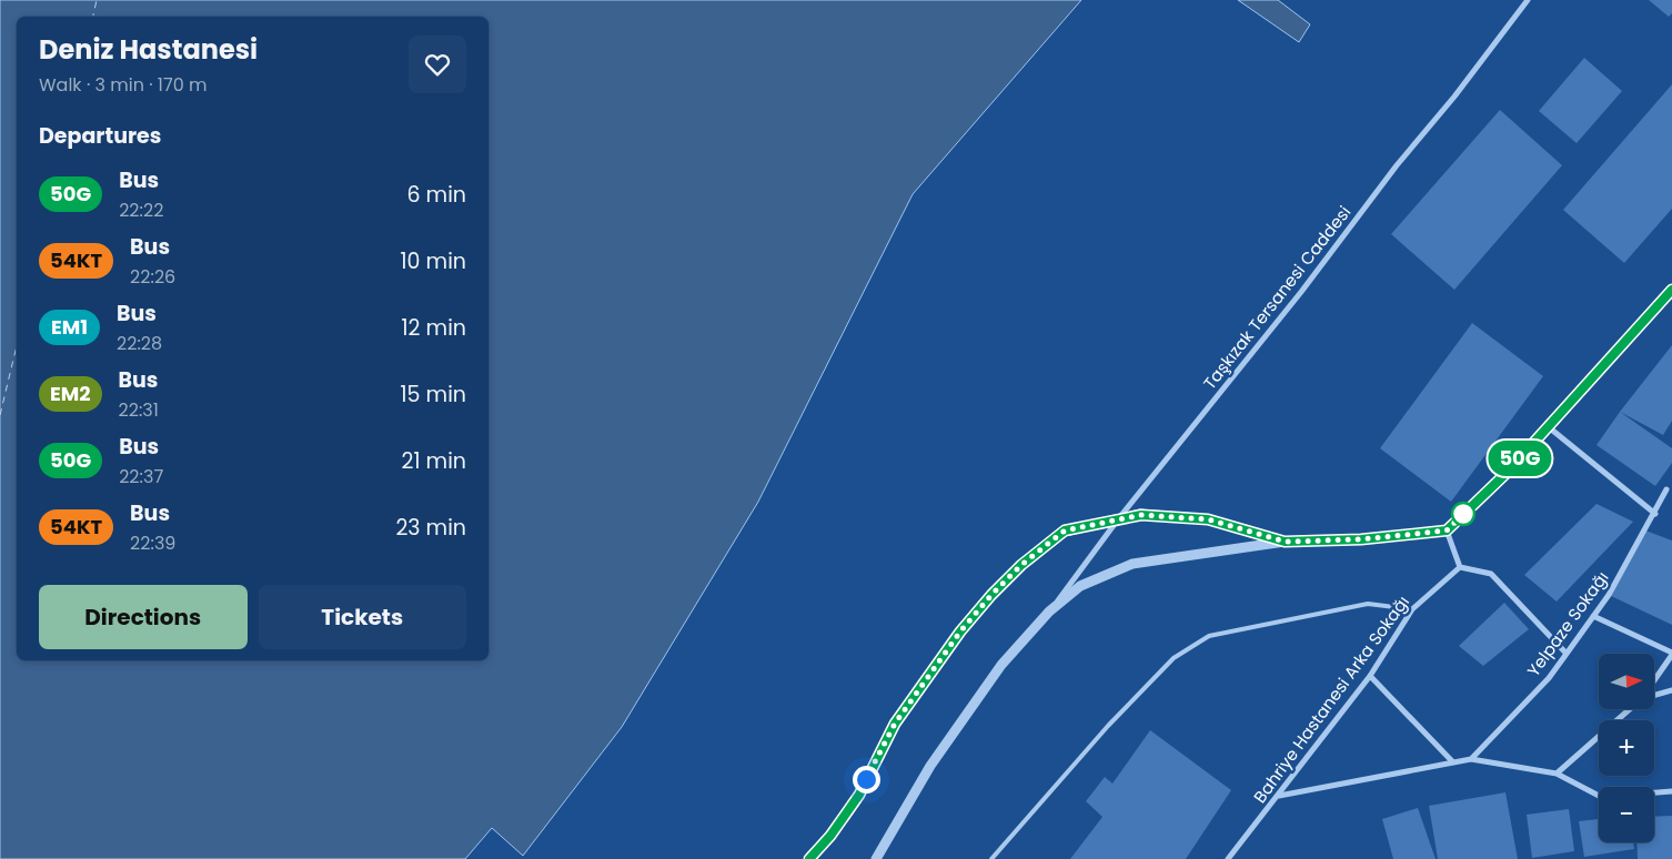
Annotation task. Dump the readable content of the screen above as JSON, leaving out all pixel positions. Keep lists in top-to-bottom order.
{
  "streets": {
    "street": ["Taşkızak Tersanesi Caddesi", "Yelpaze Sokağı", "Bahriye Hastanesi Arka Sokağı"]
  },
  "lines": ["bus line 50G"],
  "north": "right",
  "page": {
    "on_map": "50G",
    "heading": [
      ["Deniz Hastanesi", "Walk · 3 min · 170 m"],
      "Departures"
    ],
    "list": [
      {
        "mark": "50G",
        "name": "Bus",
        "note": "22:22",
        "value": "6 min"
      },
      {
        "mark": "54KT",
        "name": "Bus",
        "note": "22:26",
        "value": "10 min"
      },
      {
        "mark": "EM1",
        "name": "Bus",
        "note": "22:28",
        "value": "12 min"
      },
      {
        "mark": "EM2",
        "name": "Bus",
        "note": "22:31",
        "value": "15 min"
      },
      {
        "mark": "50G",
        "name": "Bus",
        "note": "22:37",
        "value": "21 min"
      },
      {
        "mark": "54KT",
        "name": "Bus",
        "note": "22:39",
        "value": "23 min"
      }
    ],
    "buttons": ["Directions", "Tickets"],
    "map_buttons": ["+", "−"]
  }
}
